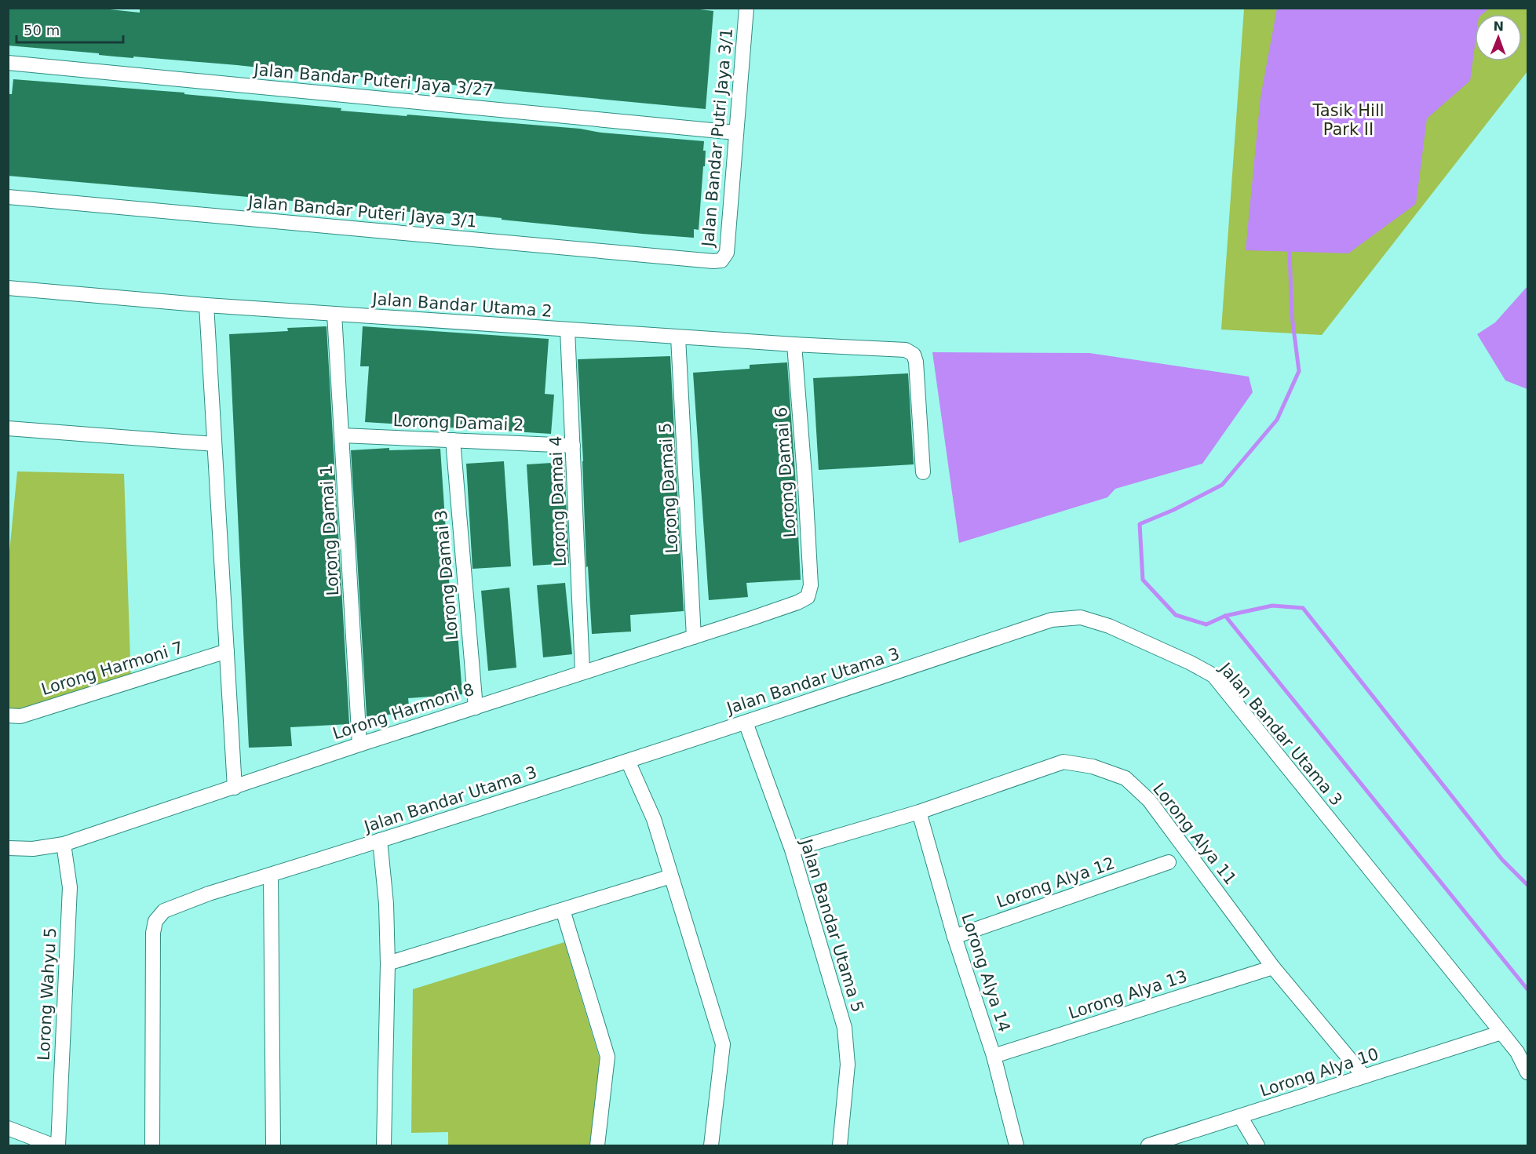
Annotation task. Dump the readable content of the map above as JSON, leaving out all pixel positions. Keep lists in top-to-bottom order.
{
  "streets": {
    "street": [
      "Jalan Bandar Puteri Jaya 3/27",
      "Jalan Bandar Putri Jaya 3/1",
      "Jalan Bandar Puteri Jaya 3/1",
      "Jalan Bandar Utama 2",
      "Lorong Damai 2",
      "Lorong Damai 6",
      "Lorong Damai 5",
      "Lorong Damai 4",
      "Lorong Damai 1",
      "Lorong Damai 3",
      "Lorong Harmoni 7",
      "Jalan Bandar Utama 3",
      "Lorong Harmoni 8",
      "Lorong Alya 11",
      "Lorong Alya 12",
      "Jalan Bandar Utama 5",
      "Lorong Alya 14",
      "Lorong Wahyu 5",
      "Lorong Alya 13",
      "Lorong Alya 10"
    ]
  },
  "crossings": [
    ["Jalan Bandar Puteri Jaya 3/27", "Jalan Bandar Putri Jaya 3/1"],
    ["Jalan Bandar Putri Jaya 3/1", "Jalan Bandar Puteri Jaya 3/1"],
    ["Jalan Bandar Utama 2", "Lorong Damai 6"],
    ["Jalan Bandar Utama 2", "Lorong Damai 5"],
    ["Jalan Bandar Utama 2", "Lorong Damai 4"],
    ["Jalan Bandar Utama 2", "Lorong Damai 1"],
    ["Lorong Damai 2", "Lorong Damai 4"],
    ["Lorong Damai 2", "Lorong Damai 1"],
    ["Lorong Damai 2", "Lorong Damai 3"],
    ["Lorong Damai 6", "Lorong Harmoni 8"],
    ["Lorong Damai 5", "Lorong Harmoni 8"],
    ["Lorong Damai 4", "Lorong Harmoni 8"],
    ["Lorong Damai 1", "Lorong Harmoni 8"],
    ["Lorong Damai 3", "Lorong Harmoni 8"],
    ["Jalan Bandar Utama 3", "Jalan Bandar Utama 5"],
    ["Jalan Bandar Utama 3", "Lorong Alya 10"],
    ["Lorong Harmoni 8", "Lorong Wahyu 5"],
    ["Lorong Alya 11", "Jalan Bandar Utama 5"],
    ["Lorong Alya 11", "Lorong Alya 14"],
    ["Lorong Alya 11", "Lorong Alya 13"],
    ["Lorong Alya 11", "Lorong Alya 10"],
    ["Lorong Alya 12", "Lorong Alya 14"],
    ["Lorong Alya 14", "Lorong Alya 13"]
  ],
  "parks": ["Tasik Hill Park II"],
  "scale_bar": "50 m",
  "north": "top"
}
